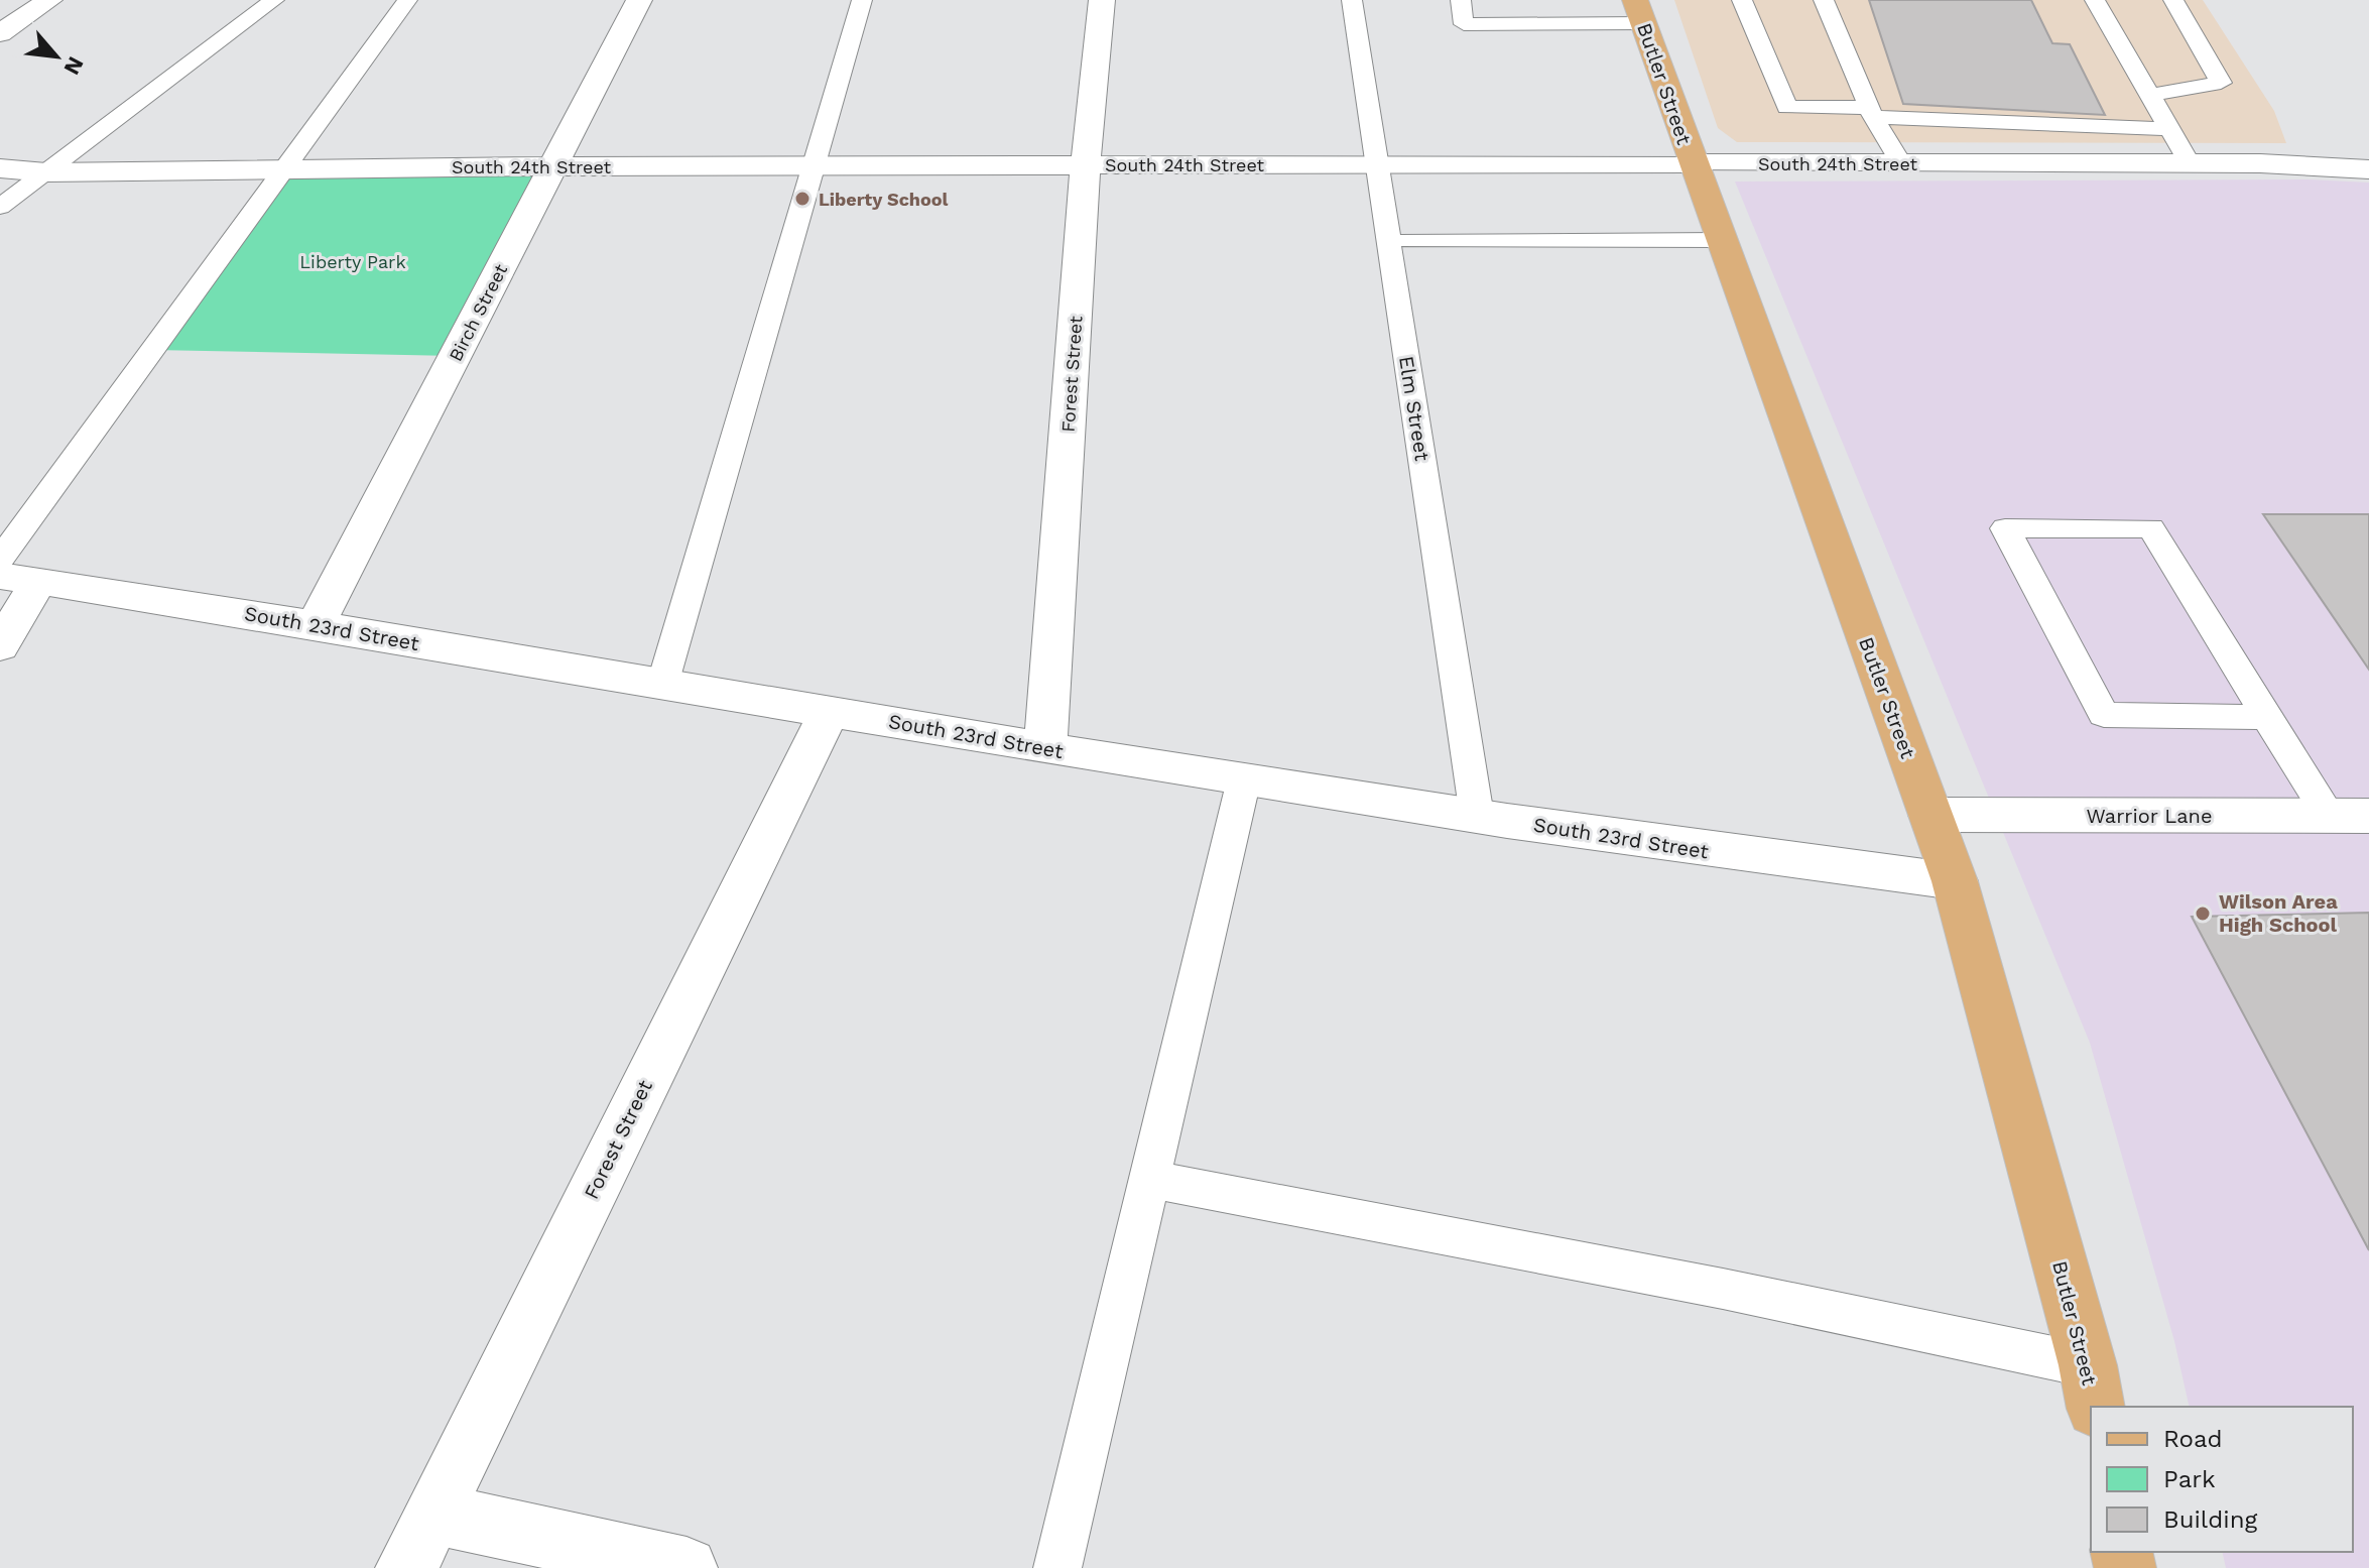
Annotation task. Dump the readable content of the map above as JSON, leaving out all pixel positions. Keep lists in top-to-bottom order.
{
  "streets": {
    "main road": ["Butler Street"],
    "street": [
      "South 24th Street",
      "Birch Street",
      "Forest Street",
      "South 23rd Street",
      "Warrior Lane"
    ],
    "lane": ["Elm Street"]
  },
  "crossings": [
    ["Butler Street", "South 24th Street"],
    ["Butler Street", "South 23rd Street"],
    ["Butler Street", "Warrior Lane"],
    ["South 24th Street", "Birch Street"],
    ["South 24th Street", "Forest Street"],
    ["South 24th Street", "Elm Street"],
    ["Birch Street", "South 23rd Street"],
    ["Forest Street", "South 23rd Street"],
    ["Elm Street", "South 23rd Street"]
  ],
  "parks": ["Liberty Park"],
  "places": ["Liberty School", "Wilson Area High School"],
  "legend": ["Road", "Park", "Building"],
  "north": "bottom right"
}
